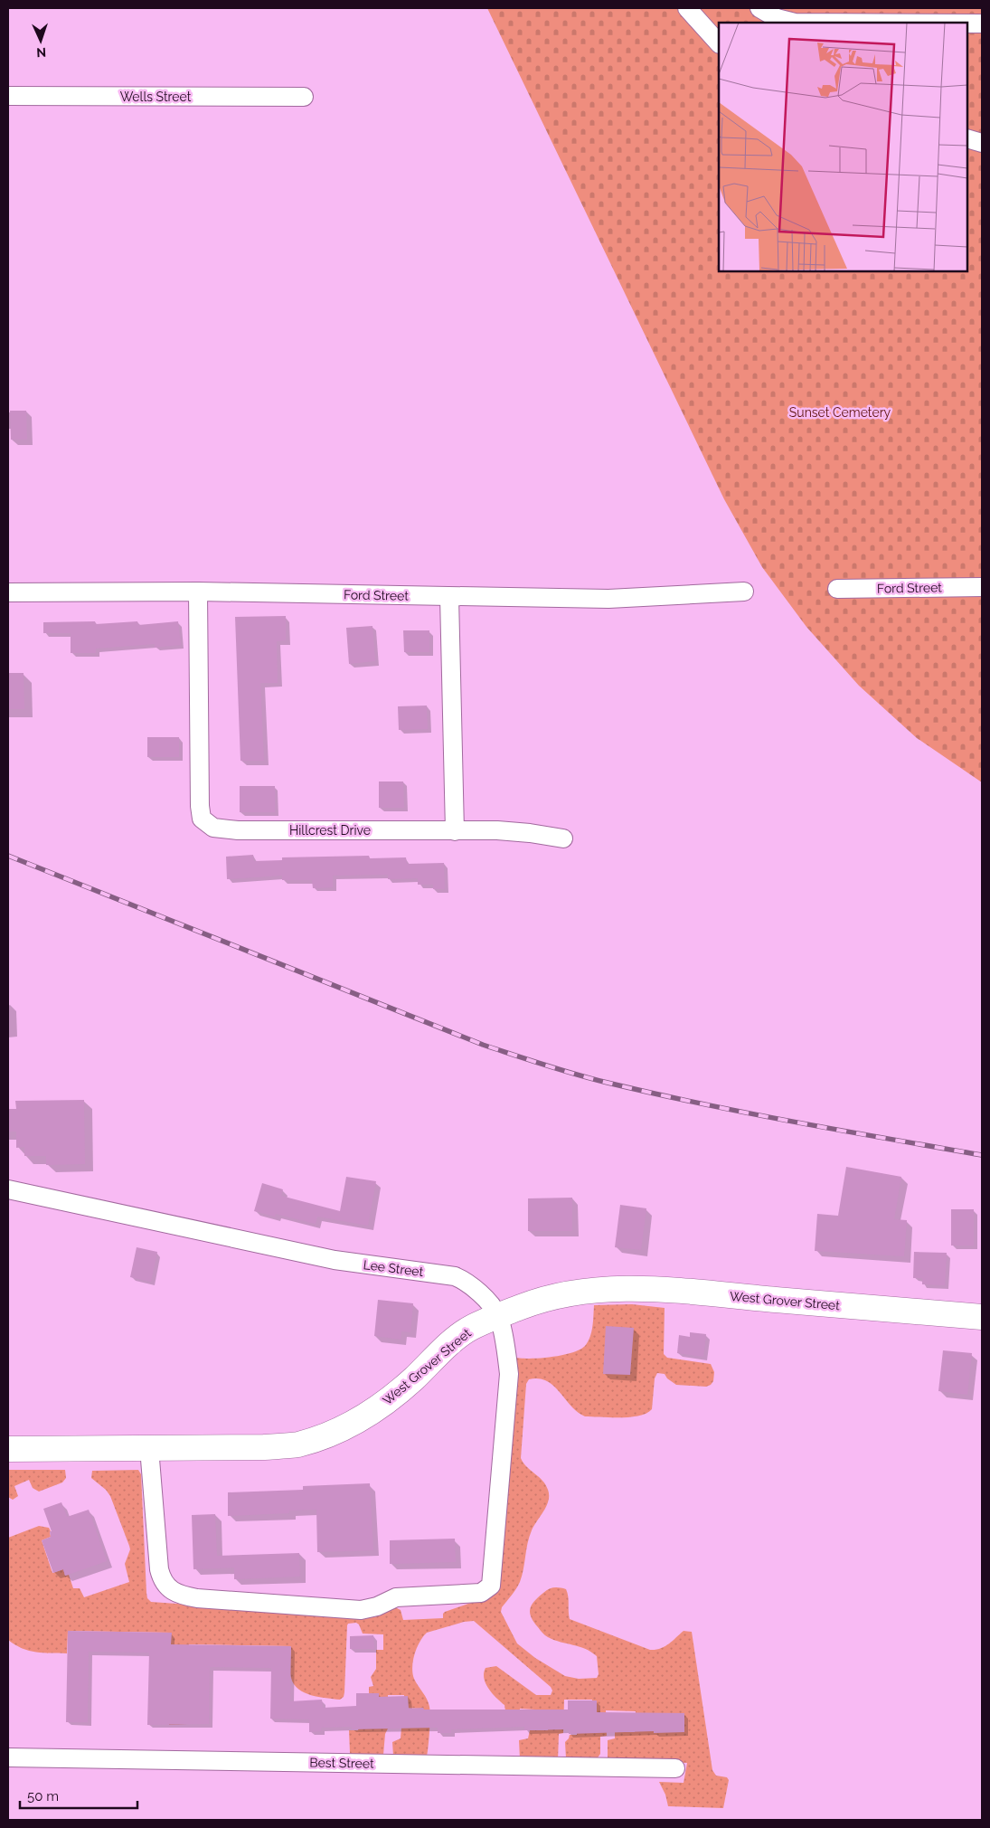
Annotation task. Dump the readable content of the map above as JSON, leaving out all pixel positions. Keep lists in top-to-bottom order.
{
  "streets": {
    "street": [
      "Wells Street",
      "Ford Street",
      "Hillcrest Drive",
      "Lee Street",
      "West Grover Street",
      "Best Street"
    ]
  },
  "crossings": [
    ["Ford Street", "Hillcrest Drive"],
    ["Lee Street", "West Grover Street"]
  ],
  "parks": ["Sunset Cemetery"],
  "scale_bar": "50 m",
  "north": "bottom"
}
